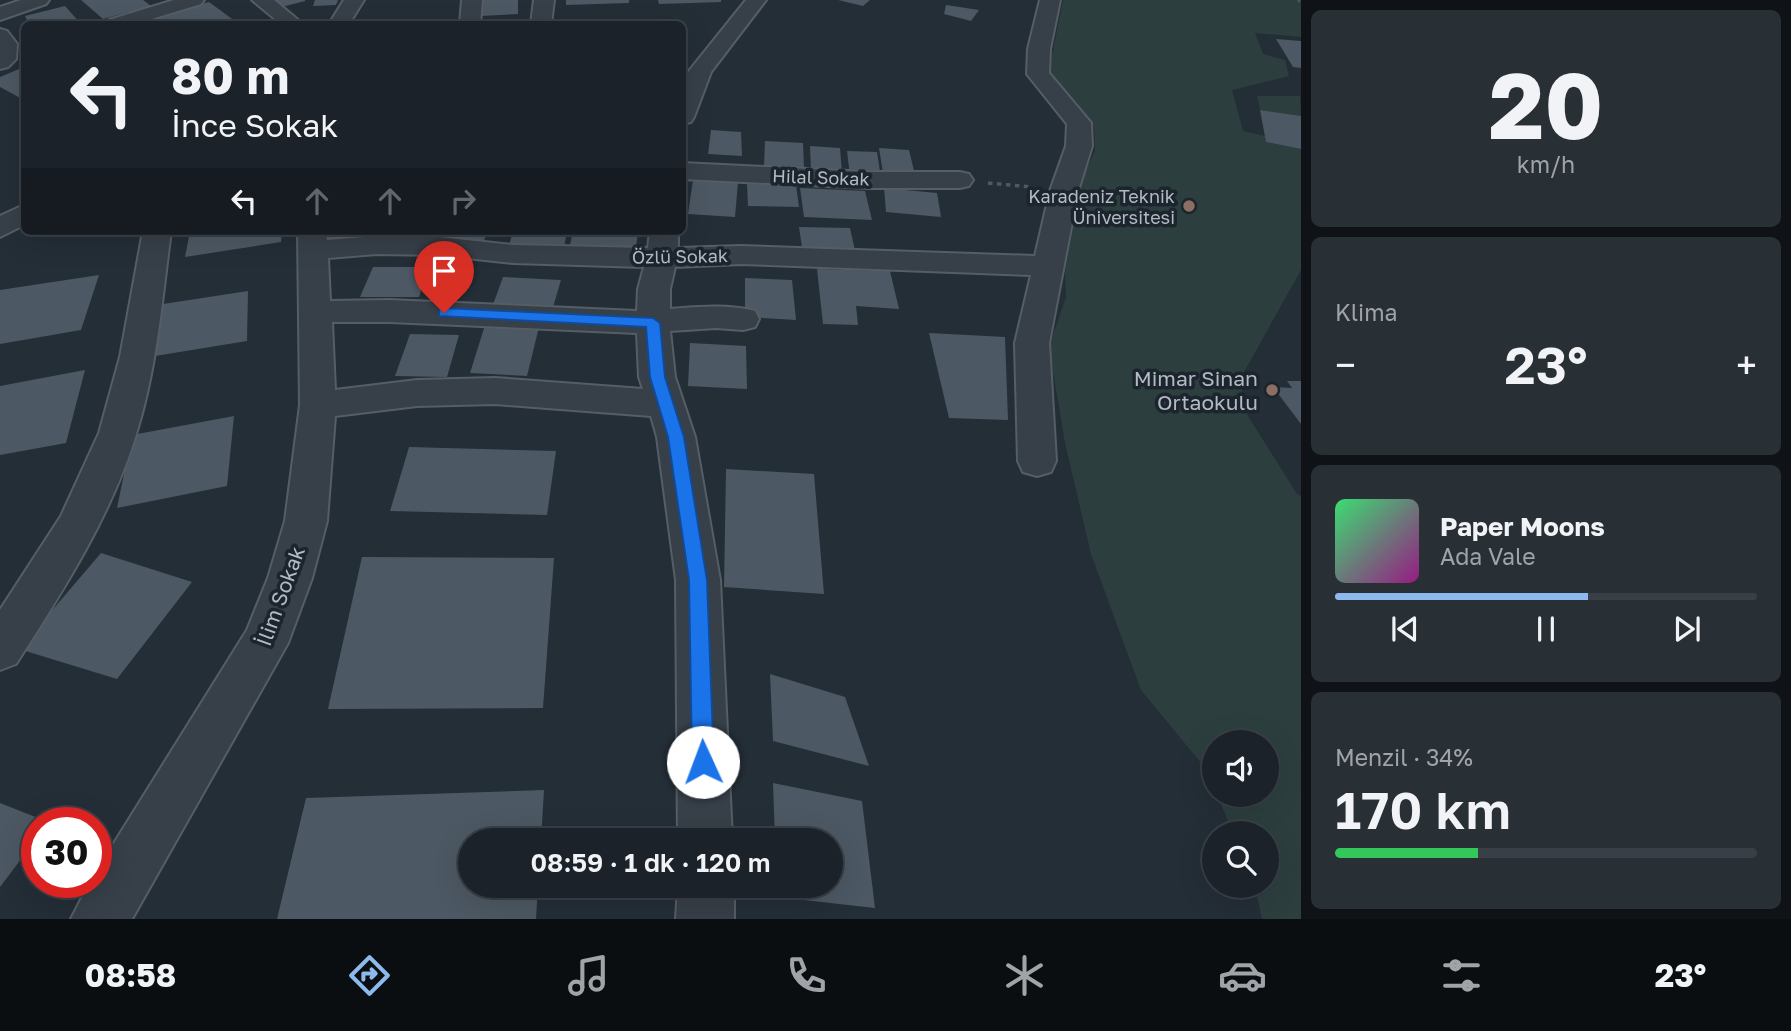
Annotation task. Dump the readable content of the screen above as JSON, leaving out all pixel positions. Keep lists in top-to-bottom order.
{
  "streets": {
    "street": ["Hilal Sokak", "Özlü Sokak", "İlim Sokak"]
  },
  "crossings": [
    ["Özlü Sokak", "İlim Sokak"]
  ],
  "places": ["Karadeniz Teknik Üniversitesi", "Mimar Sinan Ortaokulu"],
  "page": {
    "tile": [
      ["20", "km/h"],
      "Klima",
      ["Menzil · 34%", "170 km"]
    ],
    "turn": ["80 m", "İnce Sokak"],
    "heat": ["−", "23°", "+"],
    "song": ["Paper Moons", "Ada Vale"],
    "limit": "30",
    "trip": "08:59 · 1 dk · 120 m",
    "tabs": ["08:58", "23°"]
  }
}
